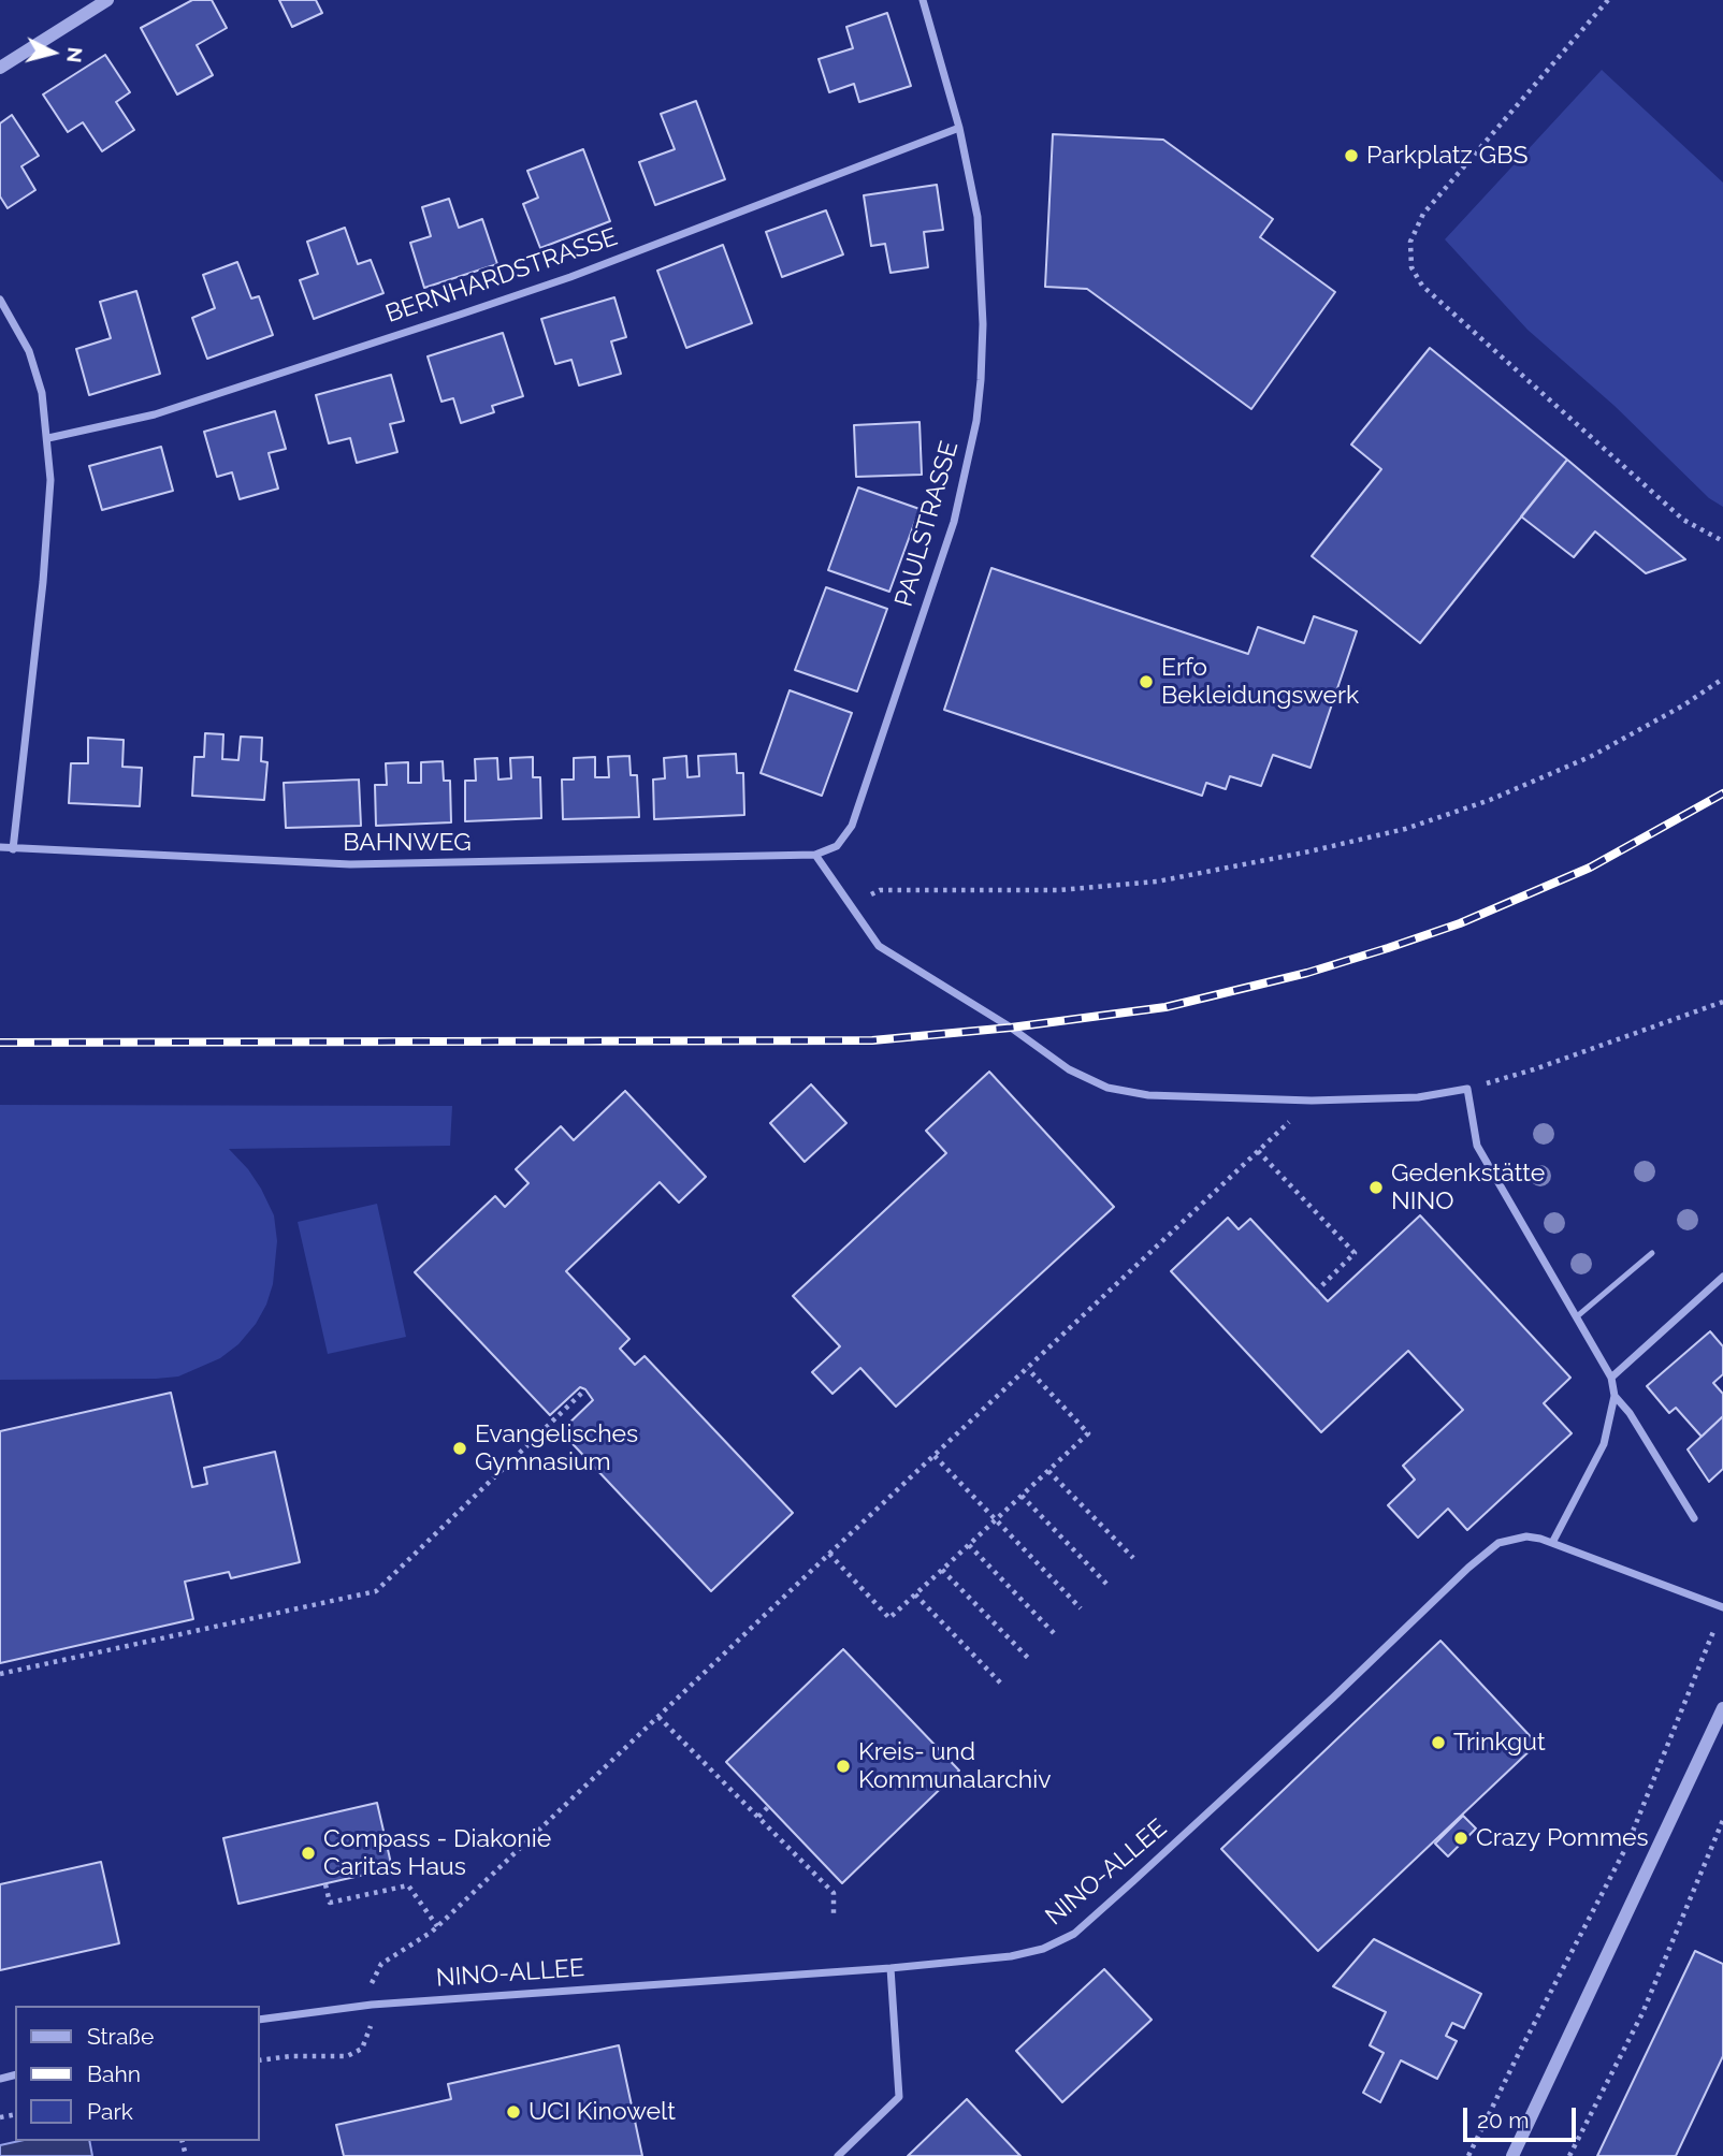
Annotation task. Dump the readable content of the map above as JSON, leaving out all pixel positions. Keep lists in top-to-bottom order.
{
  "streets": {
    "street": [
      "BERNHARDSTRASSE",
      "PAULSTRASSE",
      "BAHNWEG",
      "NINO-ALLEE"
    ]
  },
  "crossings": [
    ["BERNHARDSTRASSE", "PAULSTRASSE"],
    ["PAULSTRASSE", "BAHNWEG"]
  ],
  "places": [
    "Parkplatz GBS",
    "Erfo Bekleidungswerk",
    "Gedenkstätte NINO",
    "Evangelisches Gymnasium",
    "Trinkgut",
    "Kreis- und Kommunalarchiv",
    "Crazy Pommes",
    "Compass - Diakonie Caritas Haus",
    "UCI Kinowelt"
  ],
  "legend": ["Straße", "Bahn", "Park"],
  "scale_bar": "20 m",
  "north": "right"
}
